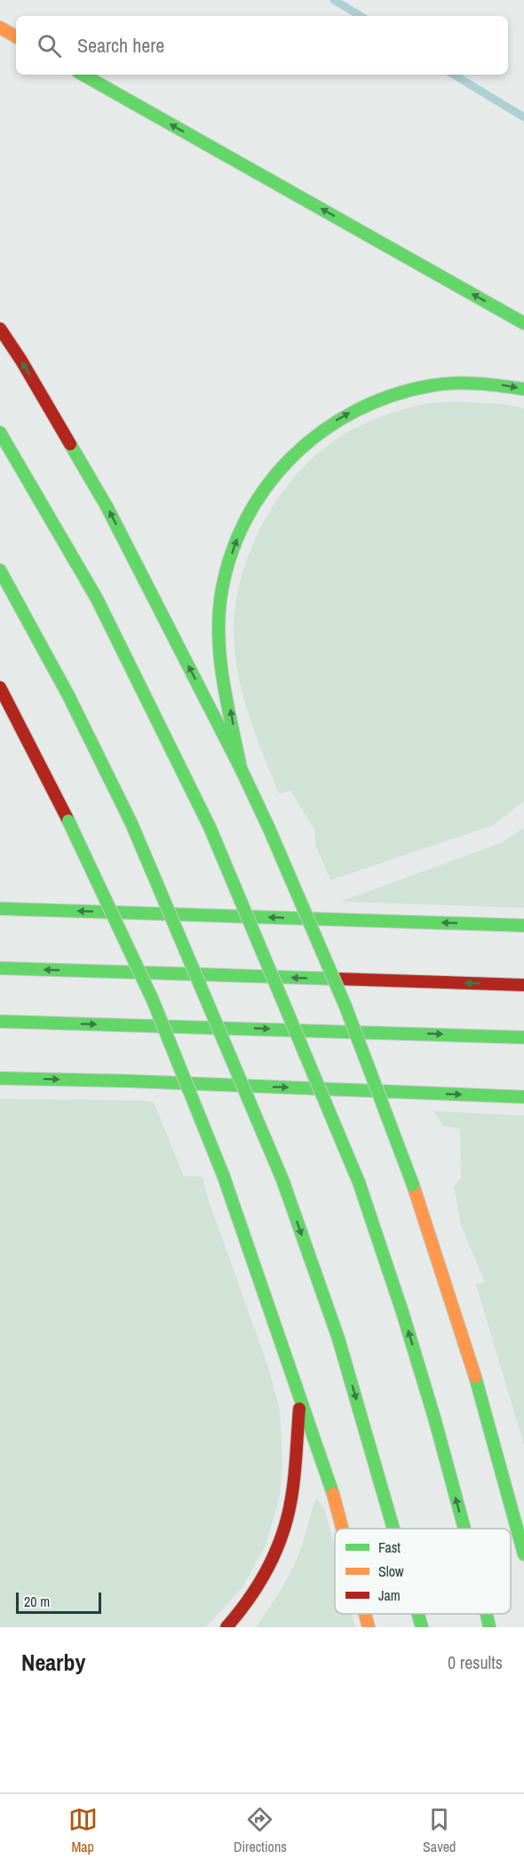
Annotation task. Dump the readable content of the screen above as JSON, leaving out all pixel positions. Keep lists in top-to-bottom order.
{
  "legend": ["Fast", "Slow", "Jam"],
  "scale_bar": "20 m",
  "page": {
    "search": "Search here",
    "scale": "20 m",
    "heading": ["Nearby", "0 results"],
    "nav": ["Map", "Directions", "Saved"]
  }
}
